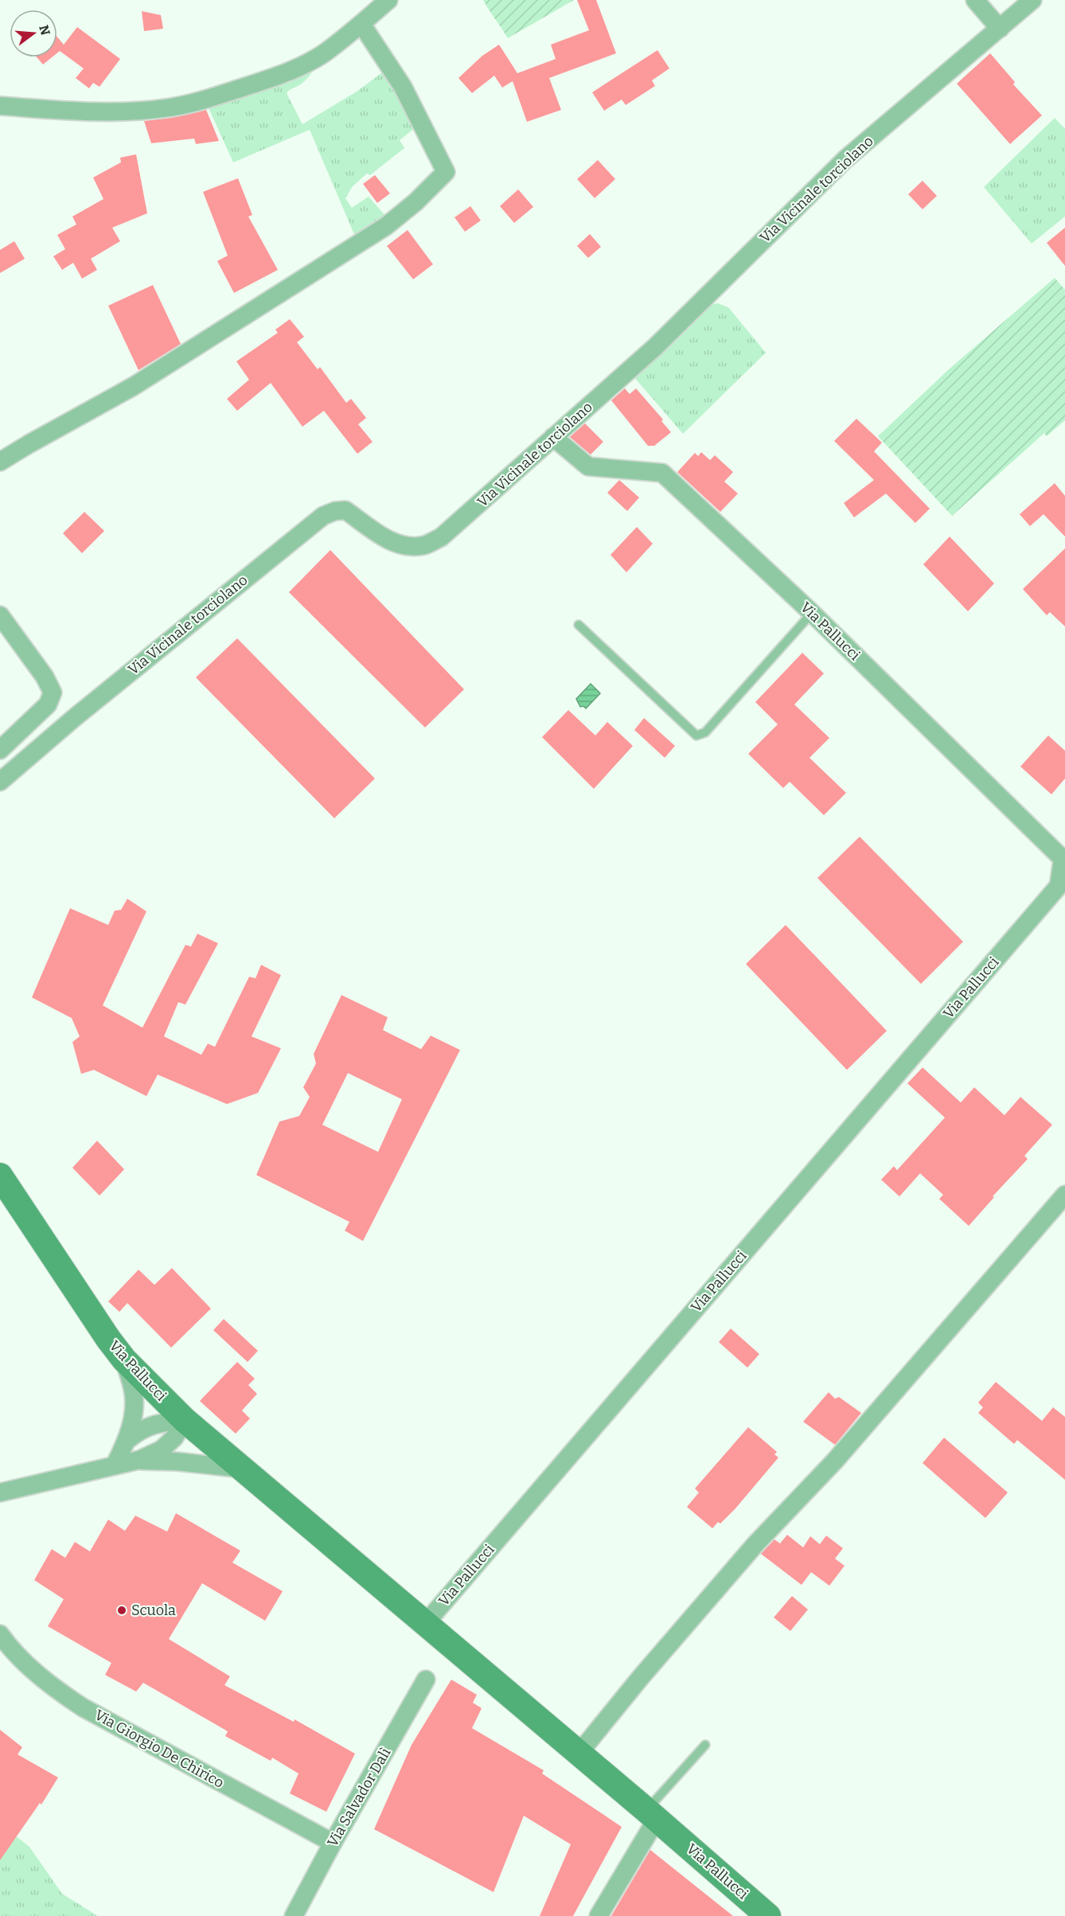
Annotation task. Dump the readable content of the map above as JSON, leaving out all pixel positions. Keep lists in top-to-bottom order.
{
  "streets": {
    "street": [
      "Via Vicinale torciolano",
      "Via Pallucci",
      "Via Giorgio De Chirico",
      "Via Salvador Dalì"
    ]
  },
  "crossings": [
    ["Via Vicinale torciolano", "Via Pallucci"],
    ["Via Giorgio De Chirico", "Via Salvador Dalì"]
  ],
  "places": ["Scuola"],
  "north": "right"
}
